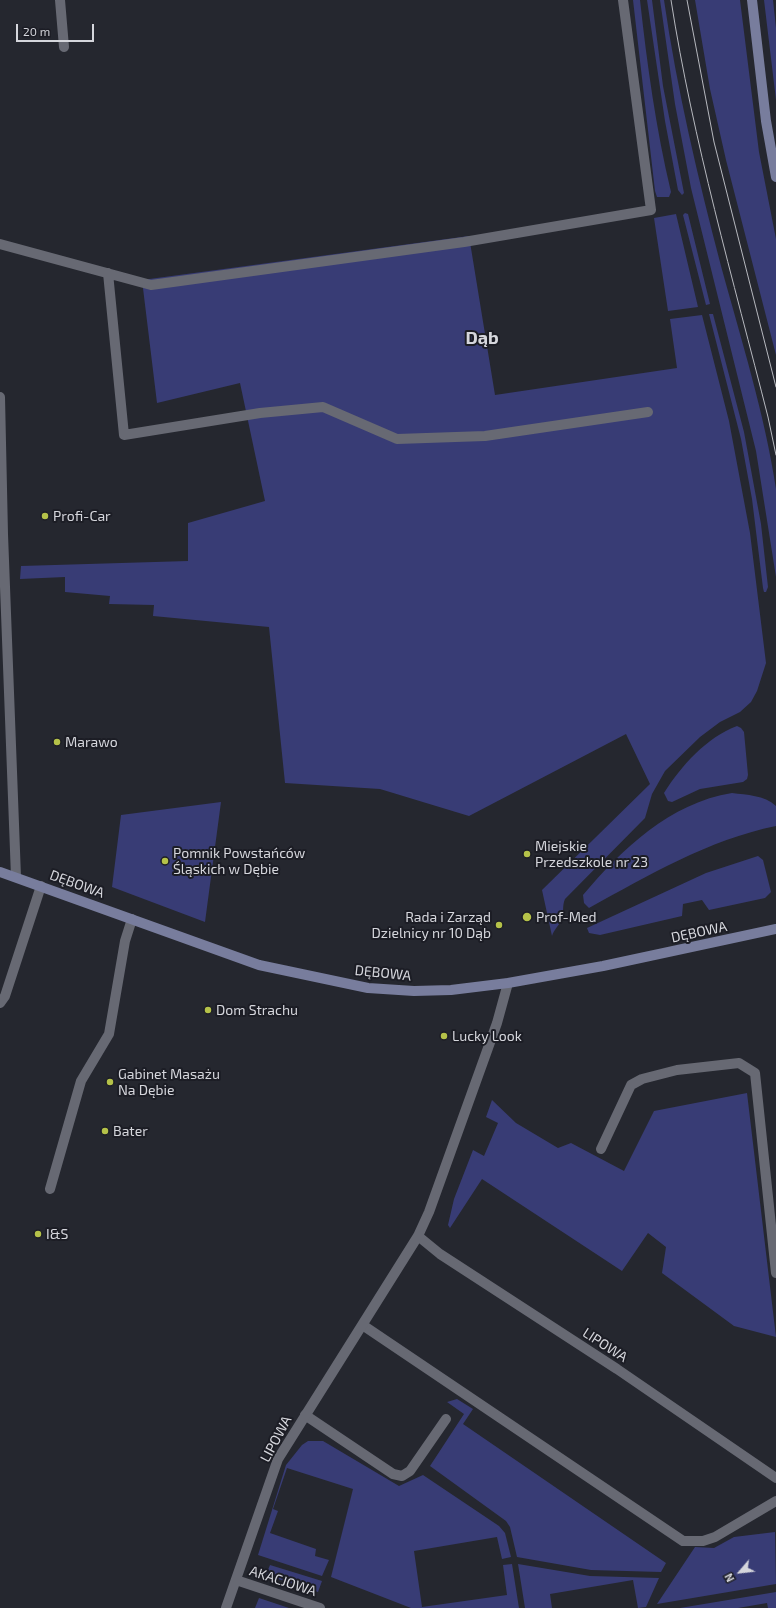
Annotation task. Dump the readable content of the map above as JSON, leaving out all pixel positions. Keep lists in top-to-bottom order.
{
  "streets": {
    "street": ["DĘBOWA", "LIPOWA", "AKACJOWA"]
  },
  "crossings": [
    ["DĘBOWA", "LIPOWA"],
    ["LIPOWA", "AKACJOWA"]
  ],
  "districts": ["Dąb"],
  "places": [
    "Profi-Car",
    "Marawo",
    "Miejskie Przedszkole nr 23",
    "Pomnik Powstańców Śląskich w Dębie",
    "Prof-Med",
    "Rada i Zarząd Dzielnicy nr 10 Dąb",
    "Dom Strachu",
    "Lucky Look",
    "Gabinet Masażu Na Dębie",
    "Bater",
    "I&S"
  ],
  "scale_bar": "20 m",
  "north": "bottom left"
}
